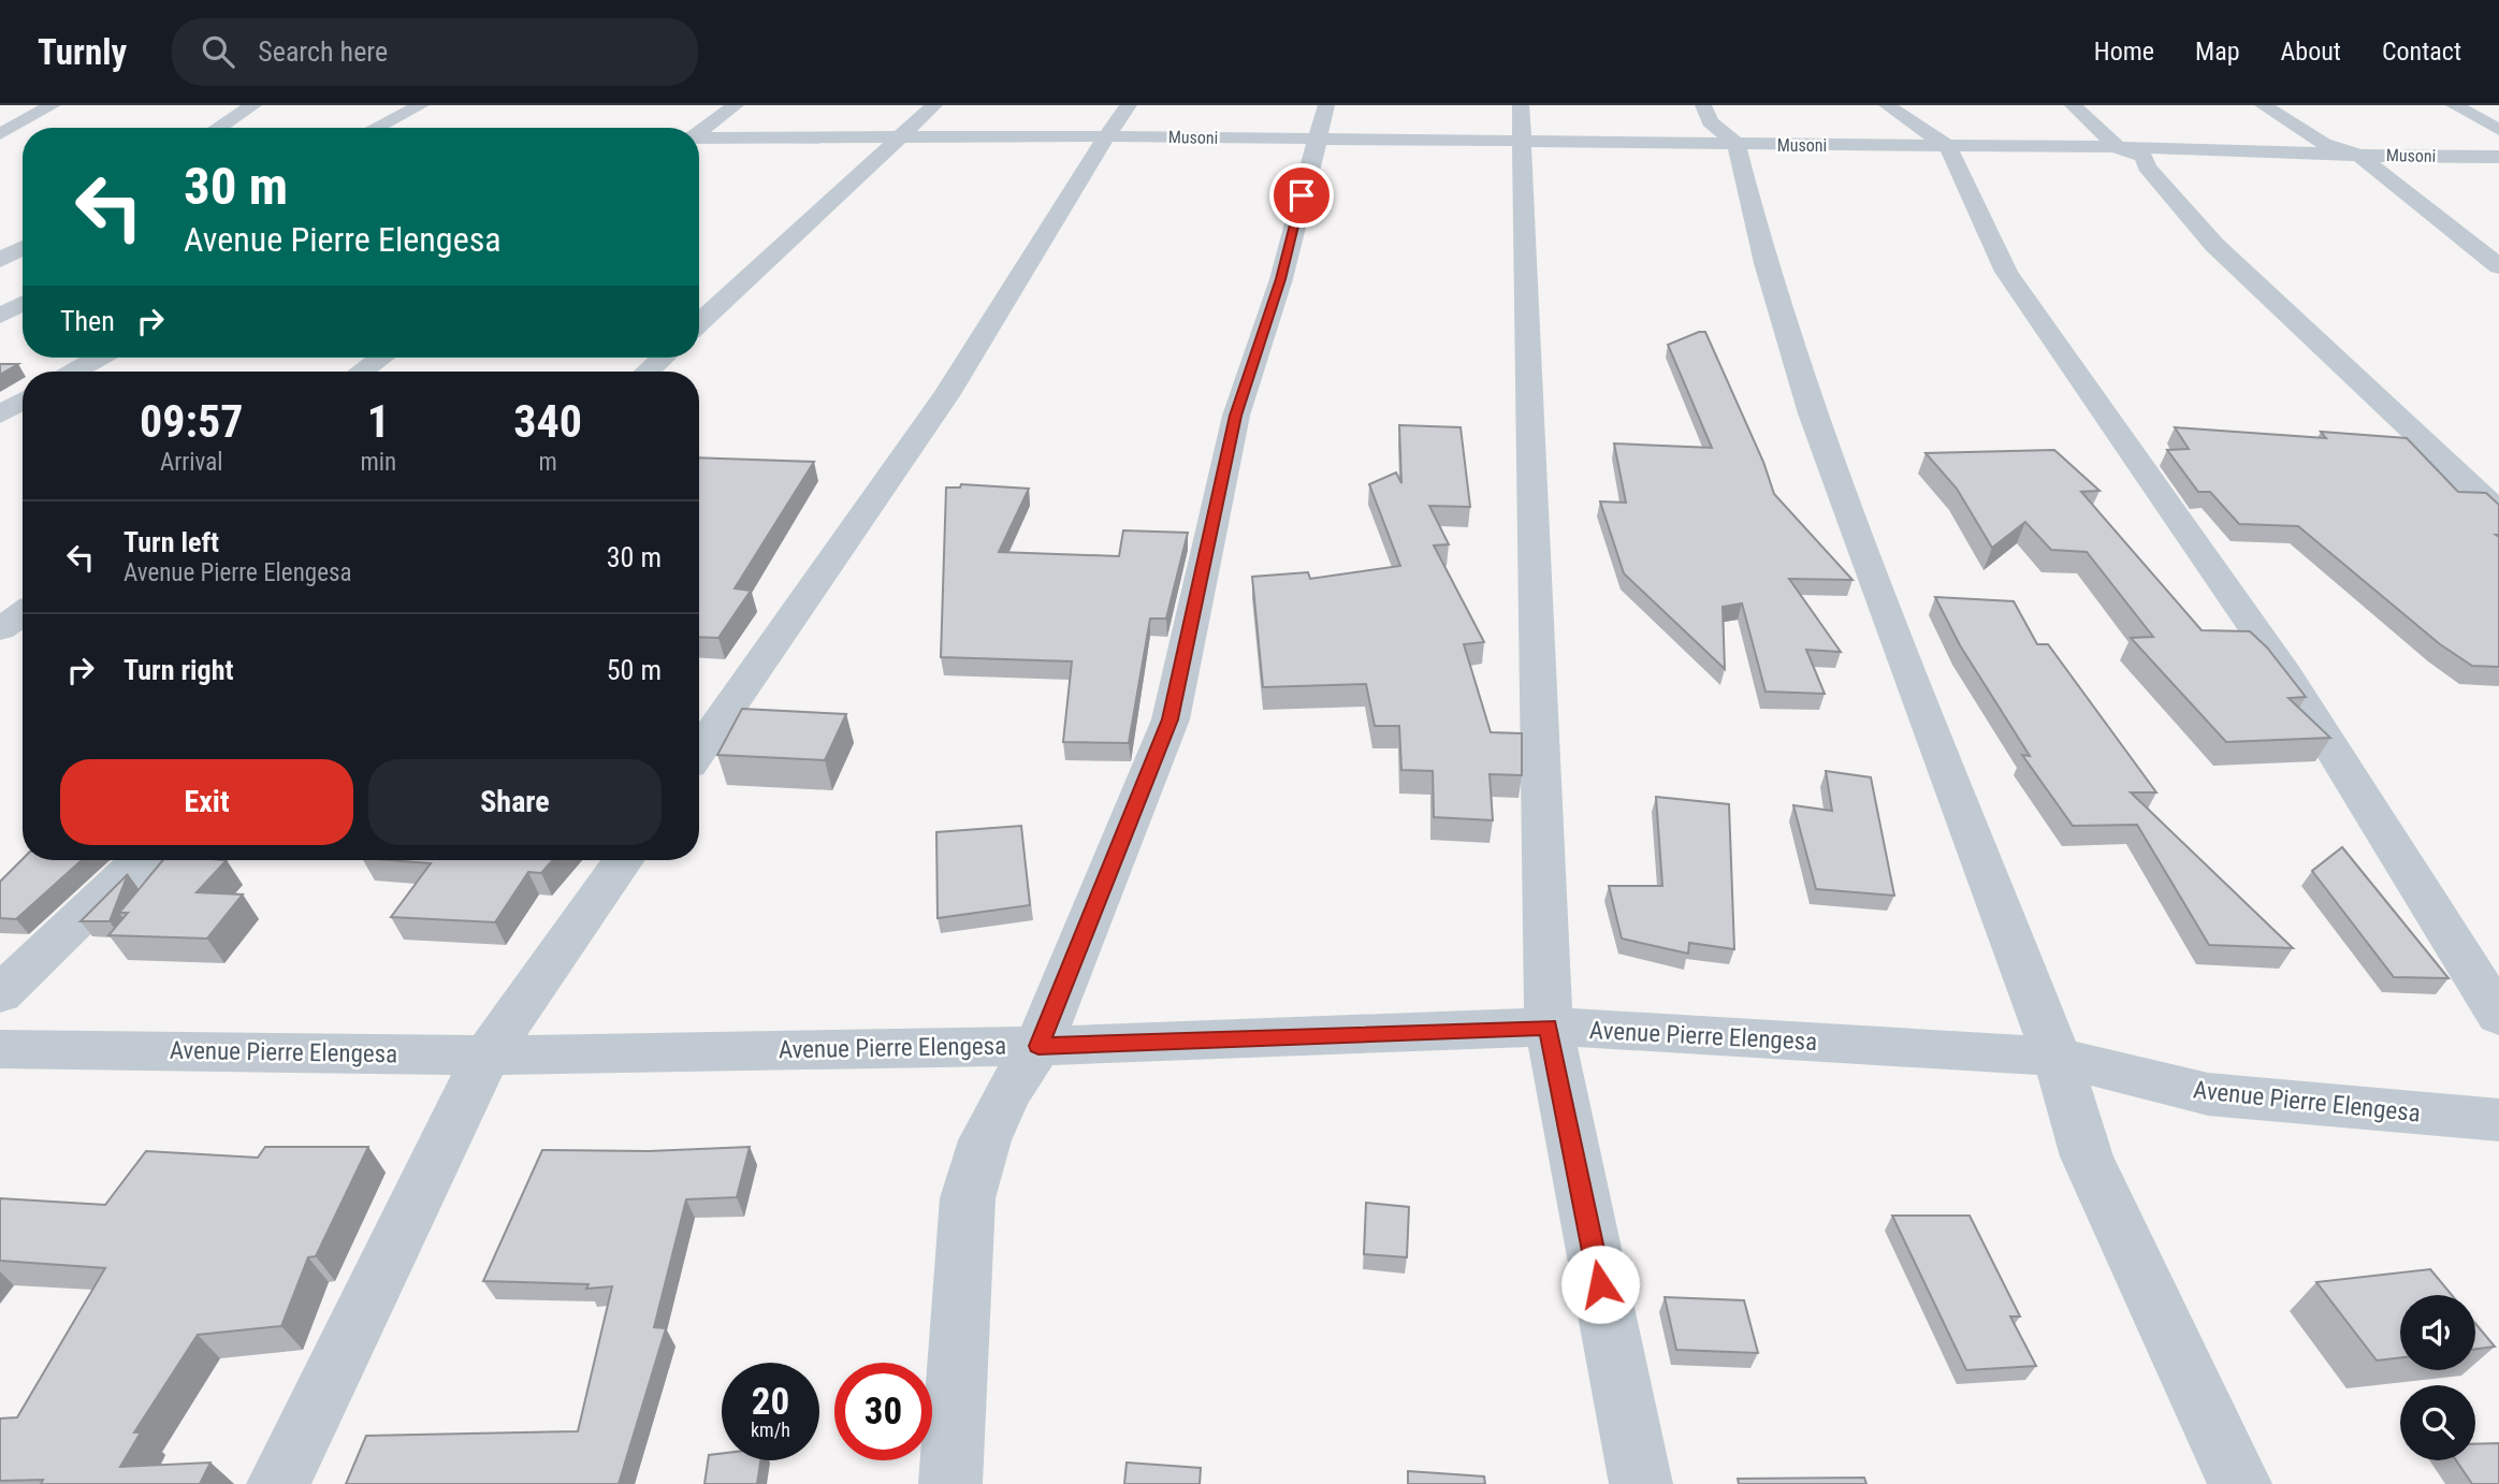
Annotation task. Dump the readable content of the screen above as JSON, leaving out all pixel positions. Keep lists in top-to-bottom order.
{
  "streets": {
    "street": ["Musoni", "Avenue Pierre Elengesa"]
  },
  "page": {
    "header": "Turnly",
    "search": "Search here",
    "nav": [
      "Home",
      "Map",
      "About",
      "Contact"
    ],
    "turn": ["30 m", "Avenue Pierre Elengesa"],
    "then": "Then",
    "eta": [
      "09:57",
      "Arrival",
      "1",
      "min",
      "340",
      "m"
    ],
    "list": [
      {
        "name": "Turn left",
        "note": "Avenue Pierre Elengesa",
        "value": "30 m"
      },
      {
        "name": "Turn right",
        "value": "50 m"
      }
    ],
    "buttons": ["Exit", "Share"],
    "speed": "20 km/h",
    "limit": "30"
  }
}
